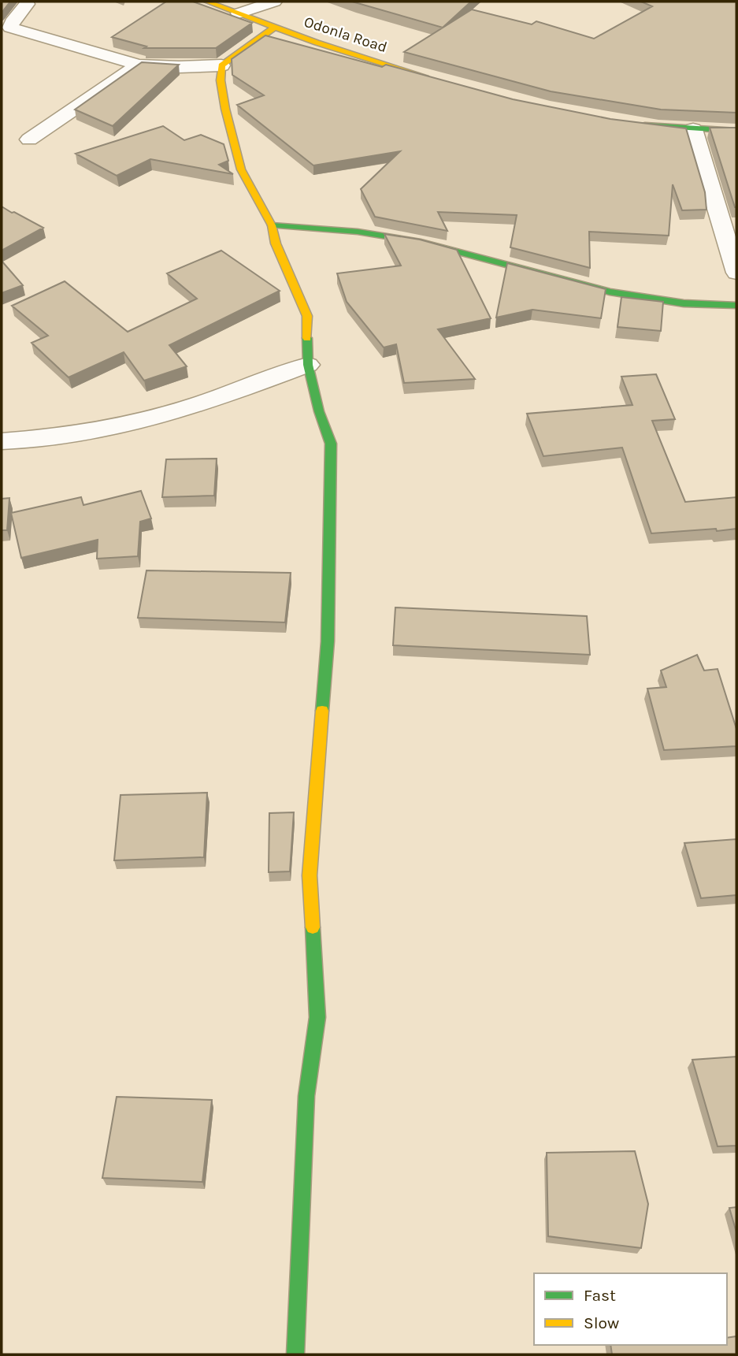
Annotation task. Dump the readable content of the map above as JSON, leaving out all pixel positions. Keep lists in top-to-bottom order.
{
  "streets": {
    "street": ["Odonla Road"]
  },
  "legend": ["Fast", "Slow"]
}
